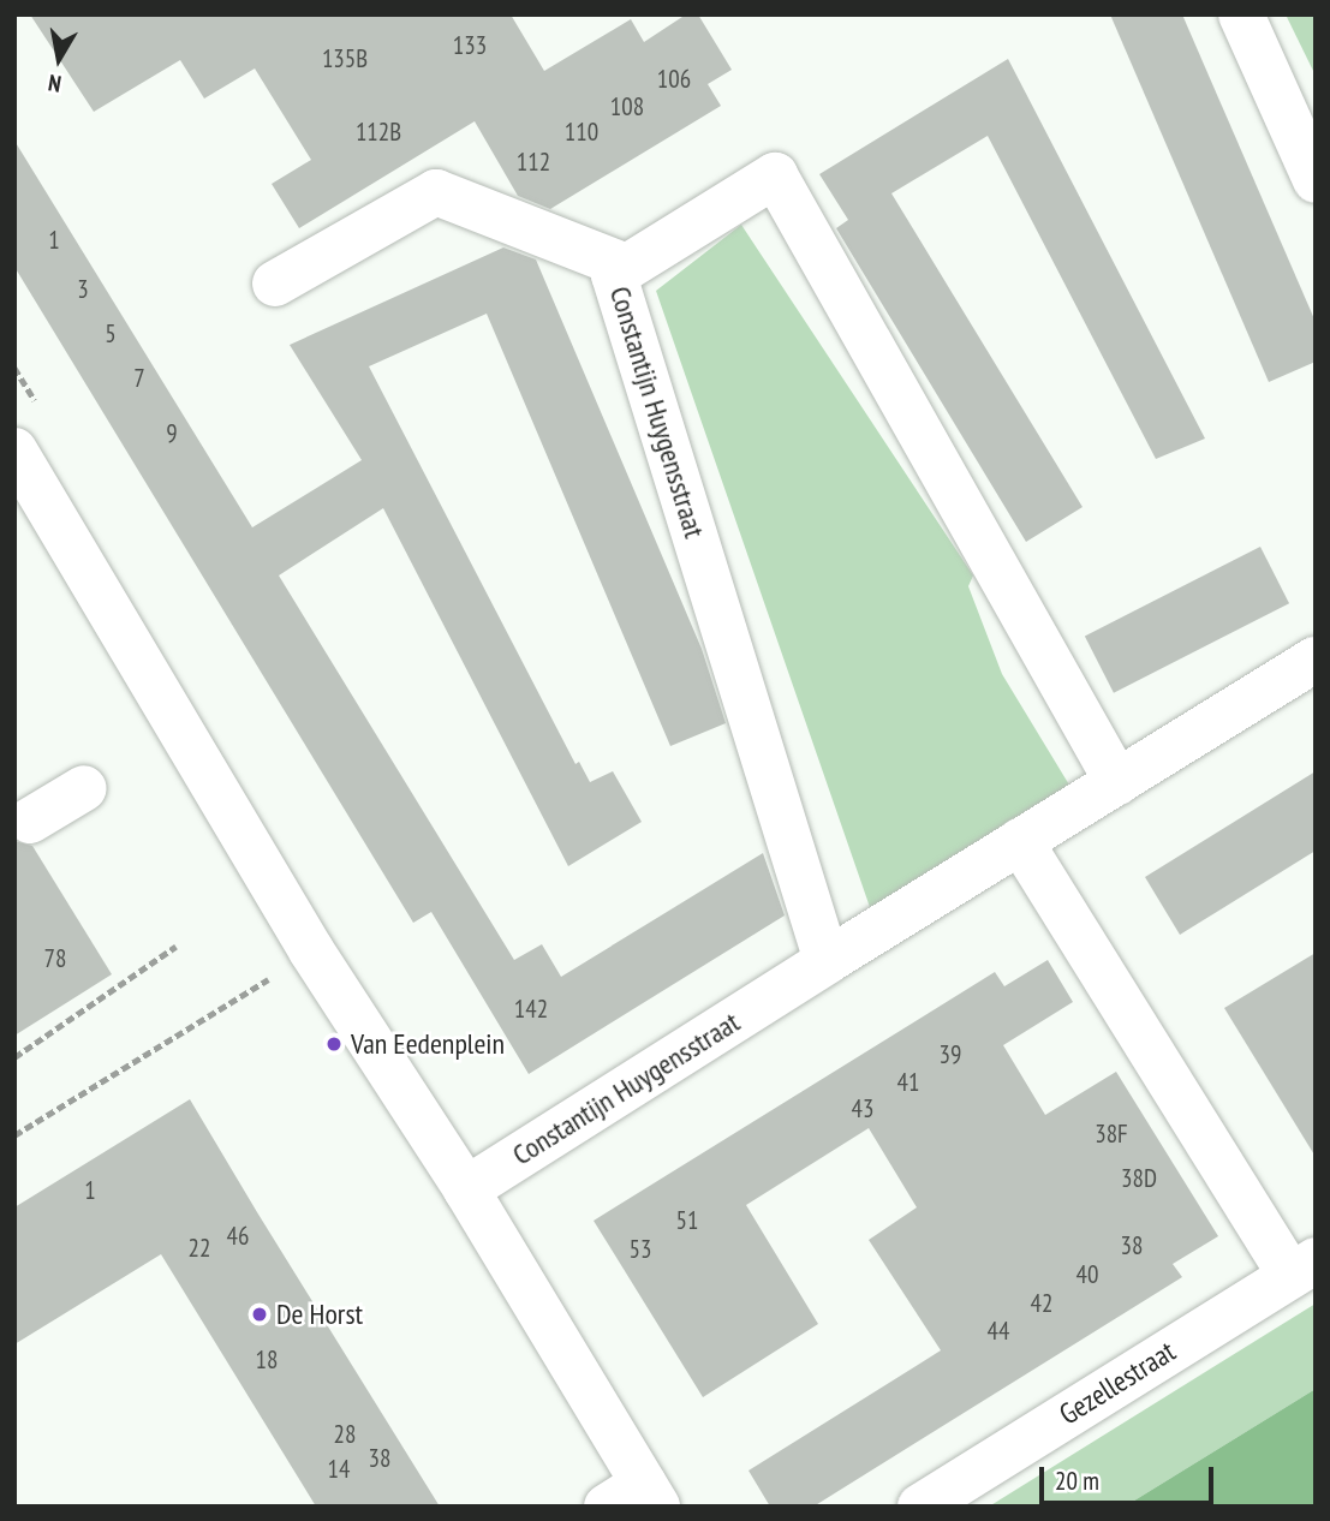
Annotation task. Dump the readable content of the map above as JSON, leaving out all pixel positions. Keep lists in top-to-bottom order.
{
  "streets": {
    "street": ["Constantijn Huygensstraat", "Gezellestraat"]
  },
  "places": ["Van Eedenplein", "De Horst"],
  "house_numbers": [
    "133",
    "135B",
    "106",
    "108",
    "112B",
    "110",
    "112",
    "1",
    "3",
    "5",
    "7",
    "9",
    "78",
    "142",
    "39",
    "41",
    "43",
    "38F",
    "38D",
    "1",
    "51",
    "46",
    "38",
    "22",
    "53",
    "40",
    "42",
    "44",
    "18",
    "28",
    "38",
    "14"
  ],
  "scale_bar": "20 m",
  "north": "bottom"
}
